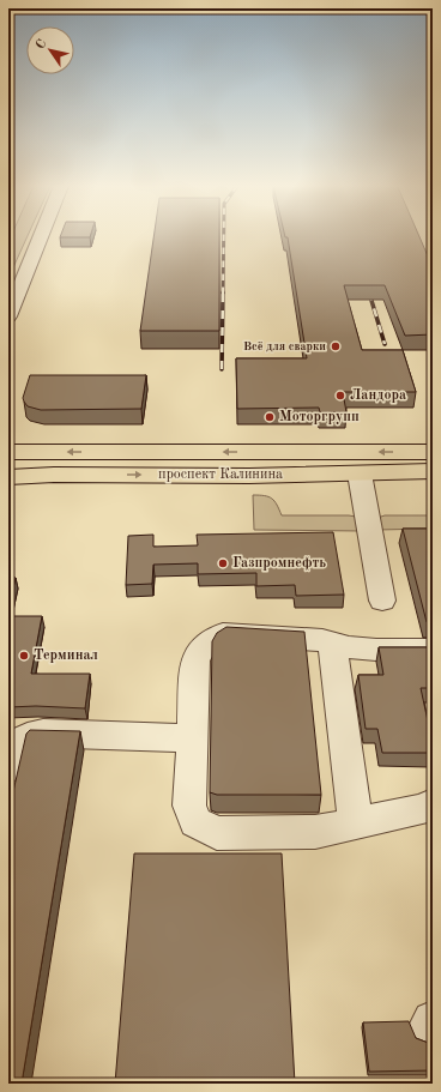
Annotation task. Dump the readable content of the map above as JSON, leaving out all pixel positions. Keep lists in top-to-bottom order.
{
  "streets": {
    "main road": ["проспект Калинина"]
  },
  "places": [
    "Всё для сварки",
    "Ландора",
    "Моторгрупп",
    "Газпромнефть",
    "Терминал"
  ],
  "north": "top left"
}
